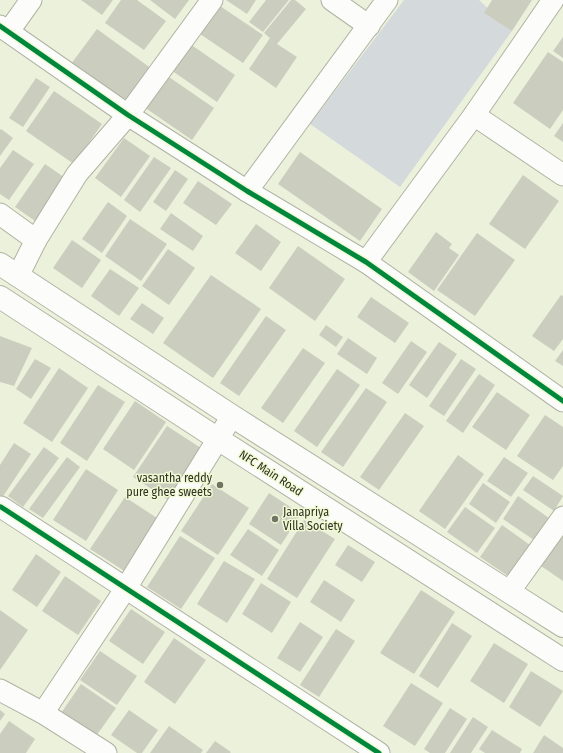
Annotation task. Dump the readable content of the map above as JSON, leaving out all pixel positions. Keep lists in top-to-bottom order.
{
  "streets": {
    "main road": ["NFC Main Road"]
  },
  "places": ["vasantha reddy pure ghee sweets", "Janapriya Villa Society"]
}
